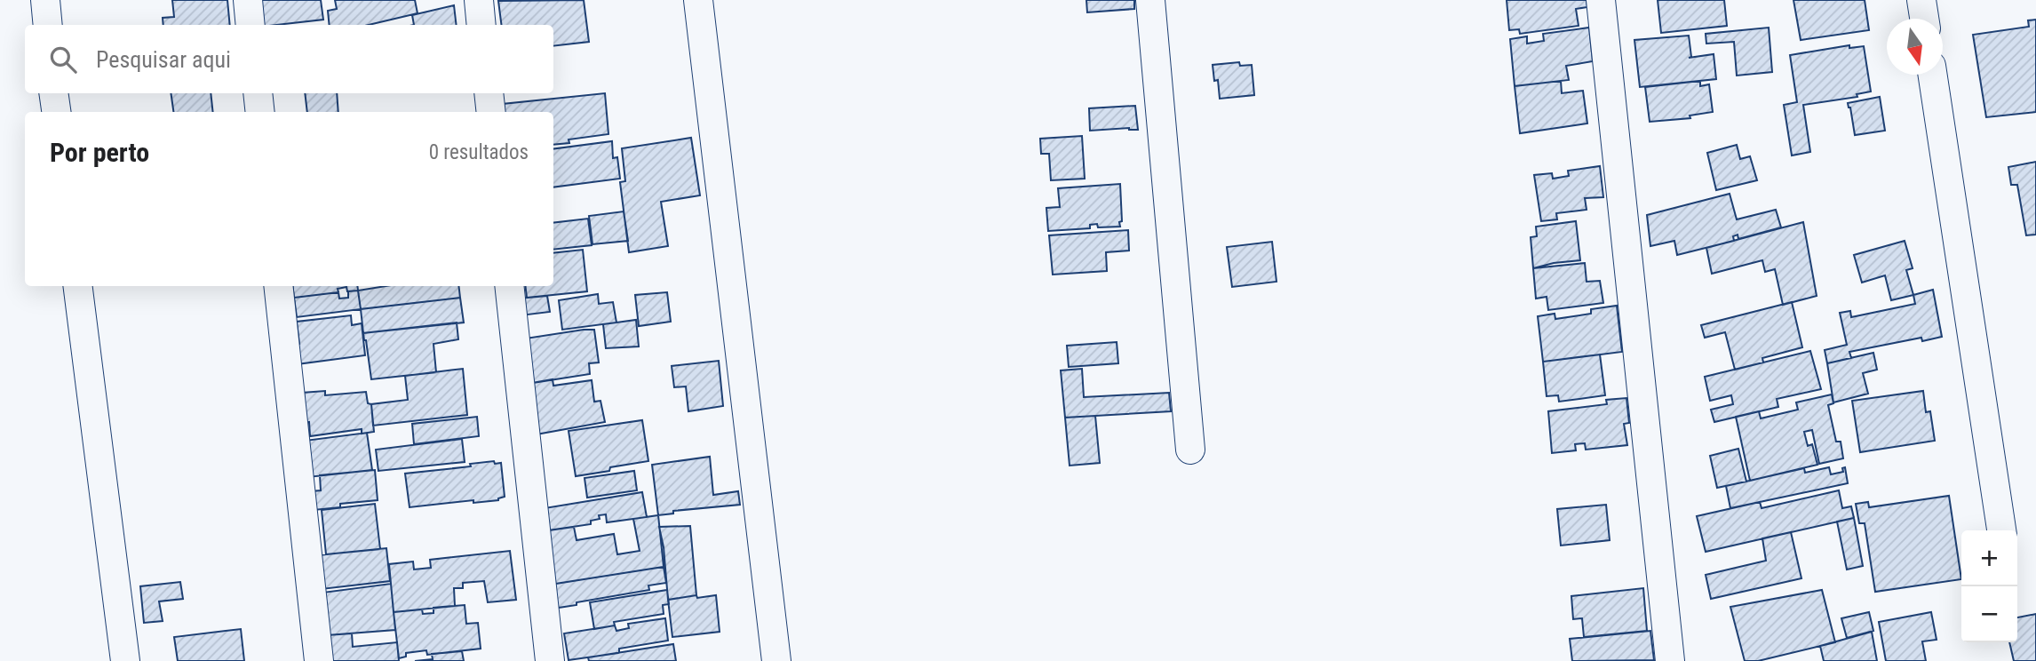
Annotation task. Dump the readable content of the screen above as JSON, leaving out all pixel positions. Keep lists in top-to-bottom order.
{
  "north": "bottom",
  "page": {
    "search": "Pesquisar aqui",
    "heading": ["Por perto", "0 resultados"],
    "map_buttons": ["+", "−"]
  }
}
